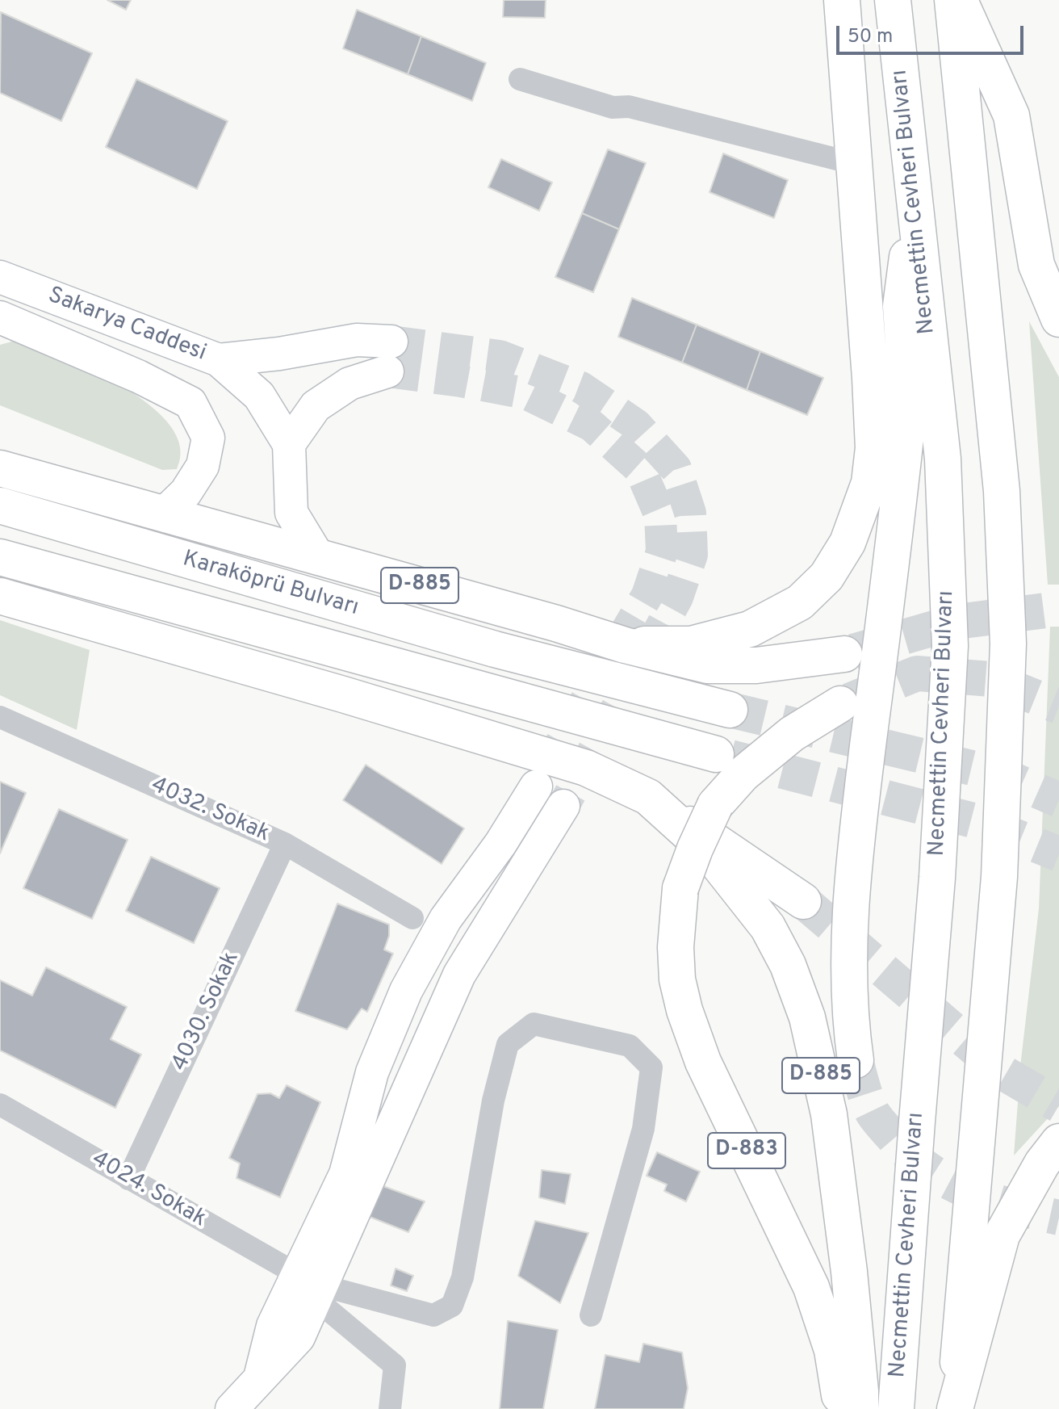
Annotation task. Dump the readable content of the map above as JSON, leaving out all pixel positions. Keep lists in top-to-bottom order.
{
  "streets": {
    "main road": [
      "Necmettin Cevheri Bulvarı",
      "Sakarya Caddesi",
      "Karaköprü Bulvarı",
      "D-885",
      "D-883"
    ],
    "street": ["4032. Sokak", "4030. Sokak", "4024. Sokak"]
  },
  "crossings": [
    ["Sakarya Caddesi", "D-885"],
    ["4032. Sokak", "4030. Sokak"],
    ["4030. Sokak", "4024. Sokak"]
  ],
  "scale_bar": "50 m"
}
